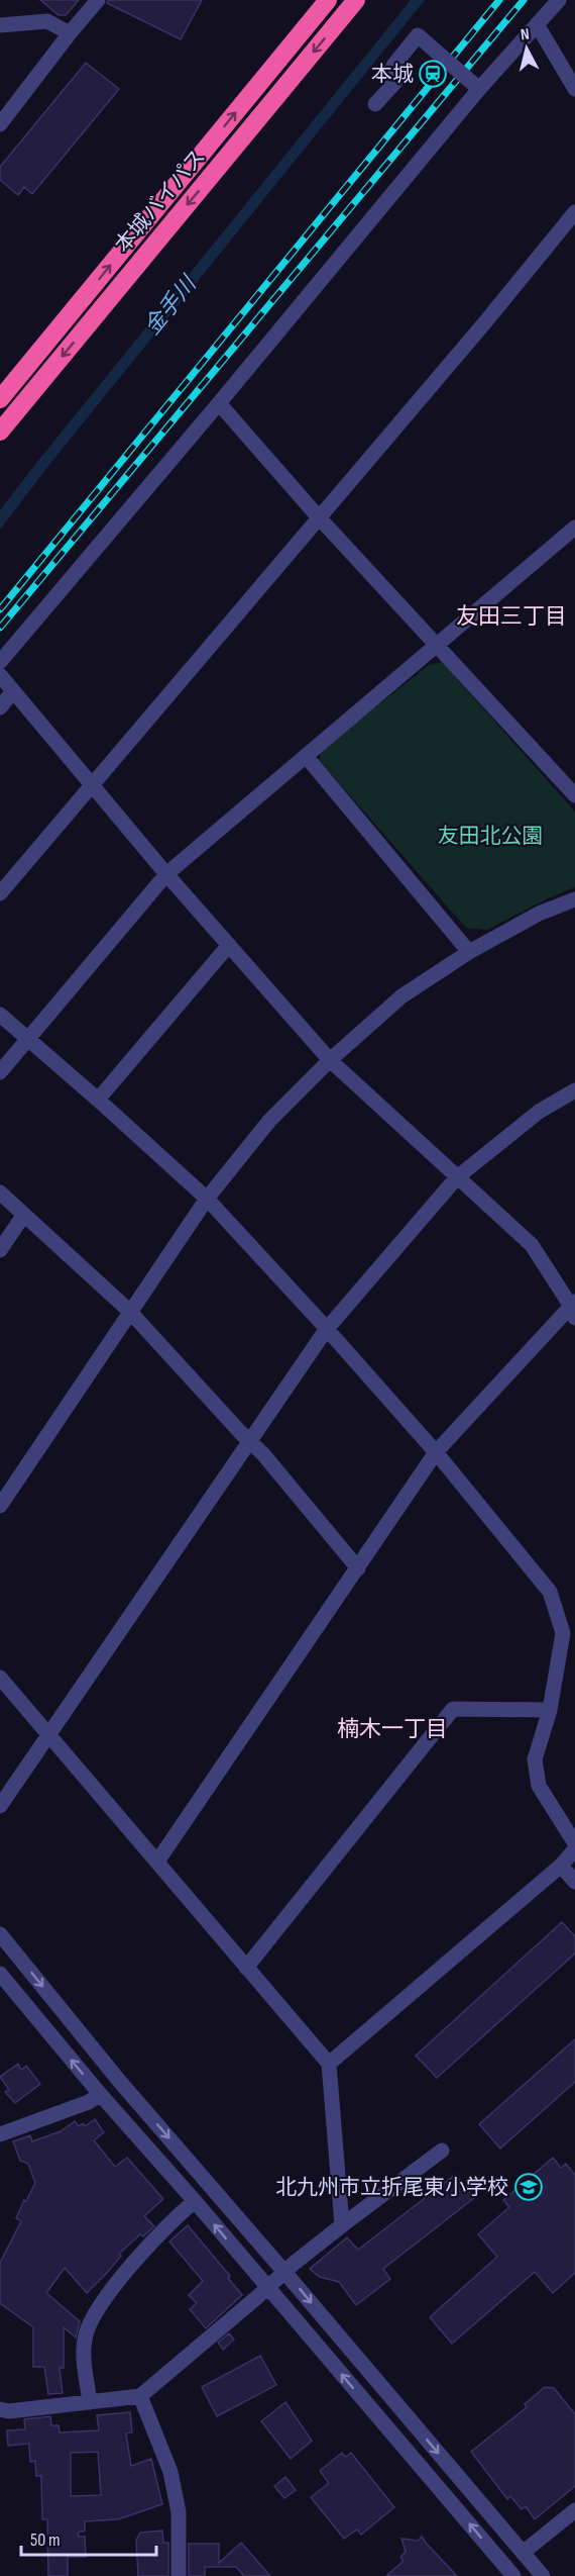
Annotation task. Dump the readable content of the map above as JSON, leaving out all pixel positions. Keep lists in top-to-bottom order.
{
  "streets": {
    "highway": ["本城バイパス"]
  },
  "districts": ["友田三丁目", "楠木一丁目"],
  "water": ["金手川"],
  "parks": ["友田北公園"],
  "places": {
    "station": ["本城"],
    "school or university": ["北九州市立折尾東小学校"]
  },
  "scale_bar": "50 m",
  "north": "top"
}
